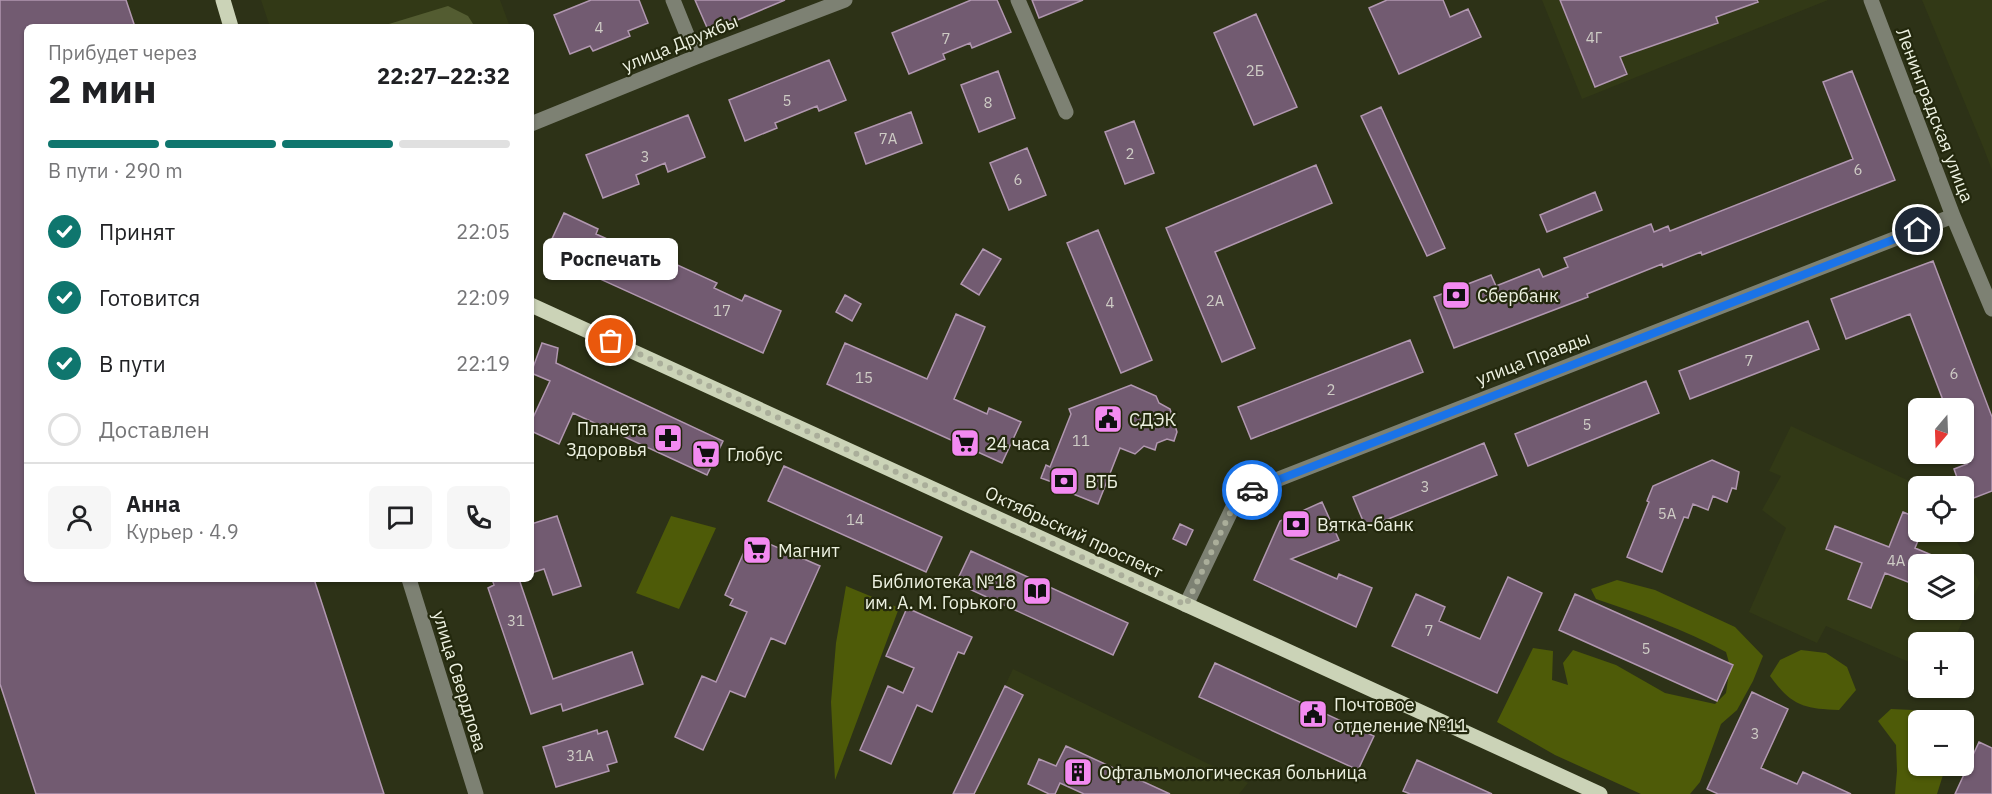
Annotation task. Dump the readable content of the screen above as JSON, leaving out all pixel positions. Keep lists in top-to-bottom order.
{
  "streets": {
    "main road": ["Октябрьский проспект"],
    "street": [
      "улица Дружбы",
      "Ленинградская улица",
      "улица Правды",
      "улица Свердлова"
    ]
  },
  "crossings": [
    ["Ленинградская улица", "улица Правды"],
    ["улица Правды", "Октябрьский проспект"]
  ],
  "places": {
    "bank": ["Сбербанк", "ВТБ", "Вятка-банк"],
    "other": ["Роспечать"],
    "public building": ["СДЭК", "Почтовое отделение №11"],
    "pharmacy": ["Планета Здоровья"],
    "supermarket": ["24 часа", "Глобус", "Магнит"],
    "library": ["Библиотека №18 им. А. М. Горького"],
    "building": ["Офтальмологическая больница"]
  },
  "house_numbers": [
    "4",
    "4Г",
    "7",
    "2Б",
    "5",
    "8",
    "7А",
    "2",
    "3",
    "6",
    "6",
    "2А",
    "4",
    "17",
    "7",
    "6",
    "15",
    "2",
    "5",
    "11",
    "3",
    "5А",
    "14",
    "4А",
    "31",
    "7",
    "5",
    "3",
    "31А"
  ],
  "north": "bottom",
  "page": {
    "heading": ["2 мин", "Прибудет через", "22:27–22:32"],
    "panel": ["Анна", "Курьер · 4.9"],
    "bar": "В пути · 290 m",
    "list": [
      ["Принят", "22:05"],
      ["Готовится", "22:09"],
      ["В пути", "22:19"],
      "Доставлен"
    ],
    "bubble": "Роспечать",
    "map_buttons": ["+", "−"]
  }
}
